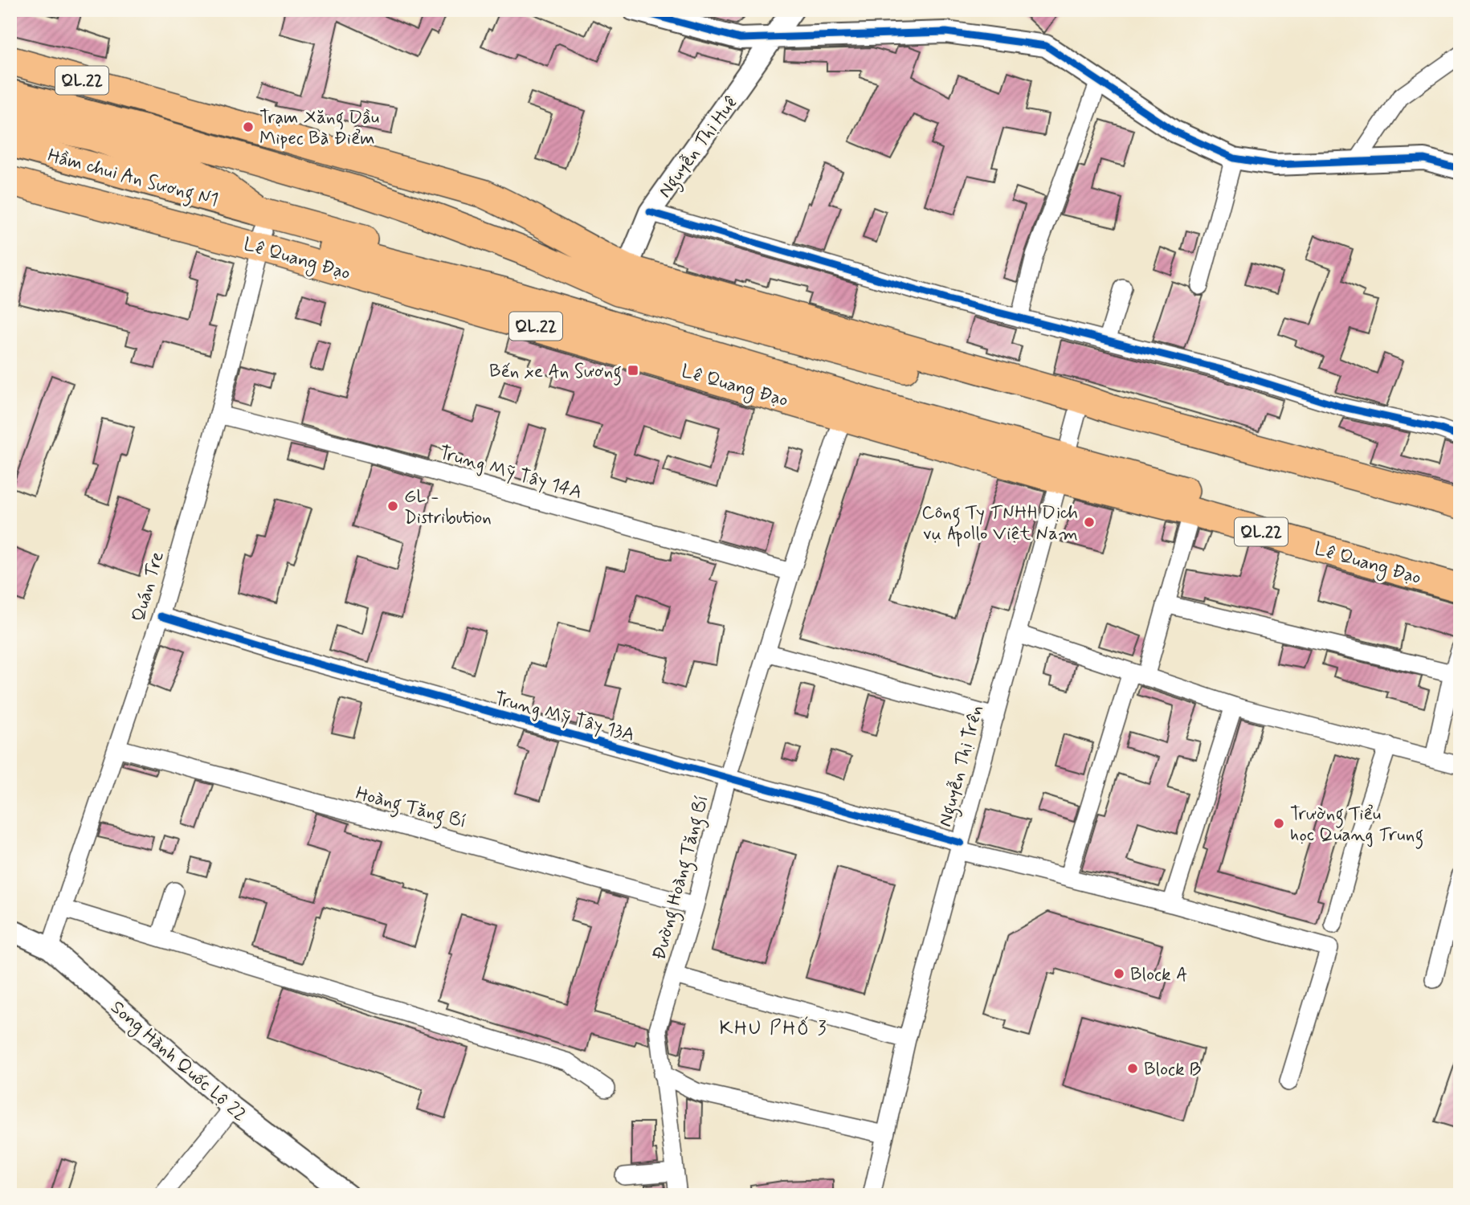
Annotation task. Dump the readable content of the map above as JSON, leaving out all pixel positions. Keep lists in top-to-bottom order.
{
  "streets": {
    "highway": ["QL.22", "Lê Quang Đạo"],
    "main road": ["Hầm chui An Sương N1"],
    "street": [
      "Nguyễn Thị Huê",
      "Trung Mỹ Tây 14A",
      "Quán Tre",
      "Trung Mỹ Tây 13A",
      "Nguyễn Thị Trên",
      "Hoàng Tăng Bí",
      "Đường Hoàng Tăng Bí",
      "Song Hành Quốc Lộ 22"
    ]
  },
  "crossings": [
    ["Nguyễn Thị Huê", "Lê Quang Đạo"],
    ["Hầm chui An Sương N1", "Lê Quang Đạo"],
    ["Hầm chui An Sương N1", "Quán Tre"],
    ["Lê Quang Đạo", "Quán Tre"],
    ["Lê Quang Đạo", "Nguyễn Thị Trên"],
    ["Lê Quang Đạo", "Đường Hoàng Tăng Bí"],
    ["Trung Mỹ Tây 14A", "Quán Tre"],
    ["Trung Mỹ Tây 14A", "Đường Hoàng Tăng Bí"],
    ["Quán Tre", "Trung Mỹ Tây 13A"],
    ["Quán Tre", "Hoàng Tăng Bí"],
    ["Quán Tre", "Song Hành Quốc Lộ 22"],
    ["Trung Mỹ Tây 13A", "Nguyễn Thị Trên"],
    ["Trung Mỹ Tây 13A", "Đường Hoàng Tăng Bí"],
    ["Hoàng Tăng Bí", "Đường Hoàng Tăng Bí"]
  ],
  "districts": ["KHU PHỐ 3"],
  "places": {
    "other": [
      "Trạm Xăng Dầu Mipec Bà Điểm",
      "GL - Distribution",
      "Công Ty TNHH Dịch vụ Apollo Việt Nam",
      "Trường Tiểu học Quang Trung",
      "Block A",
      "Block B"
    ],
    "transit": ["Bến xe An Sương"]
  }
}
